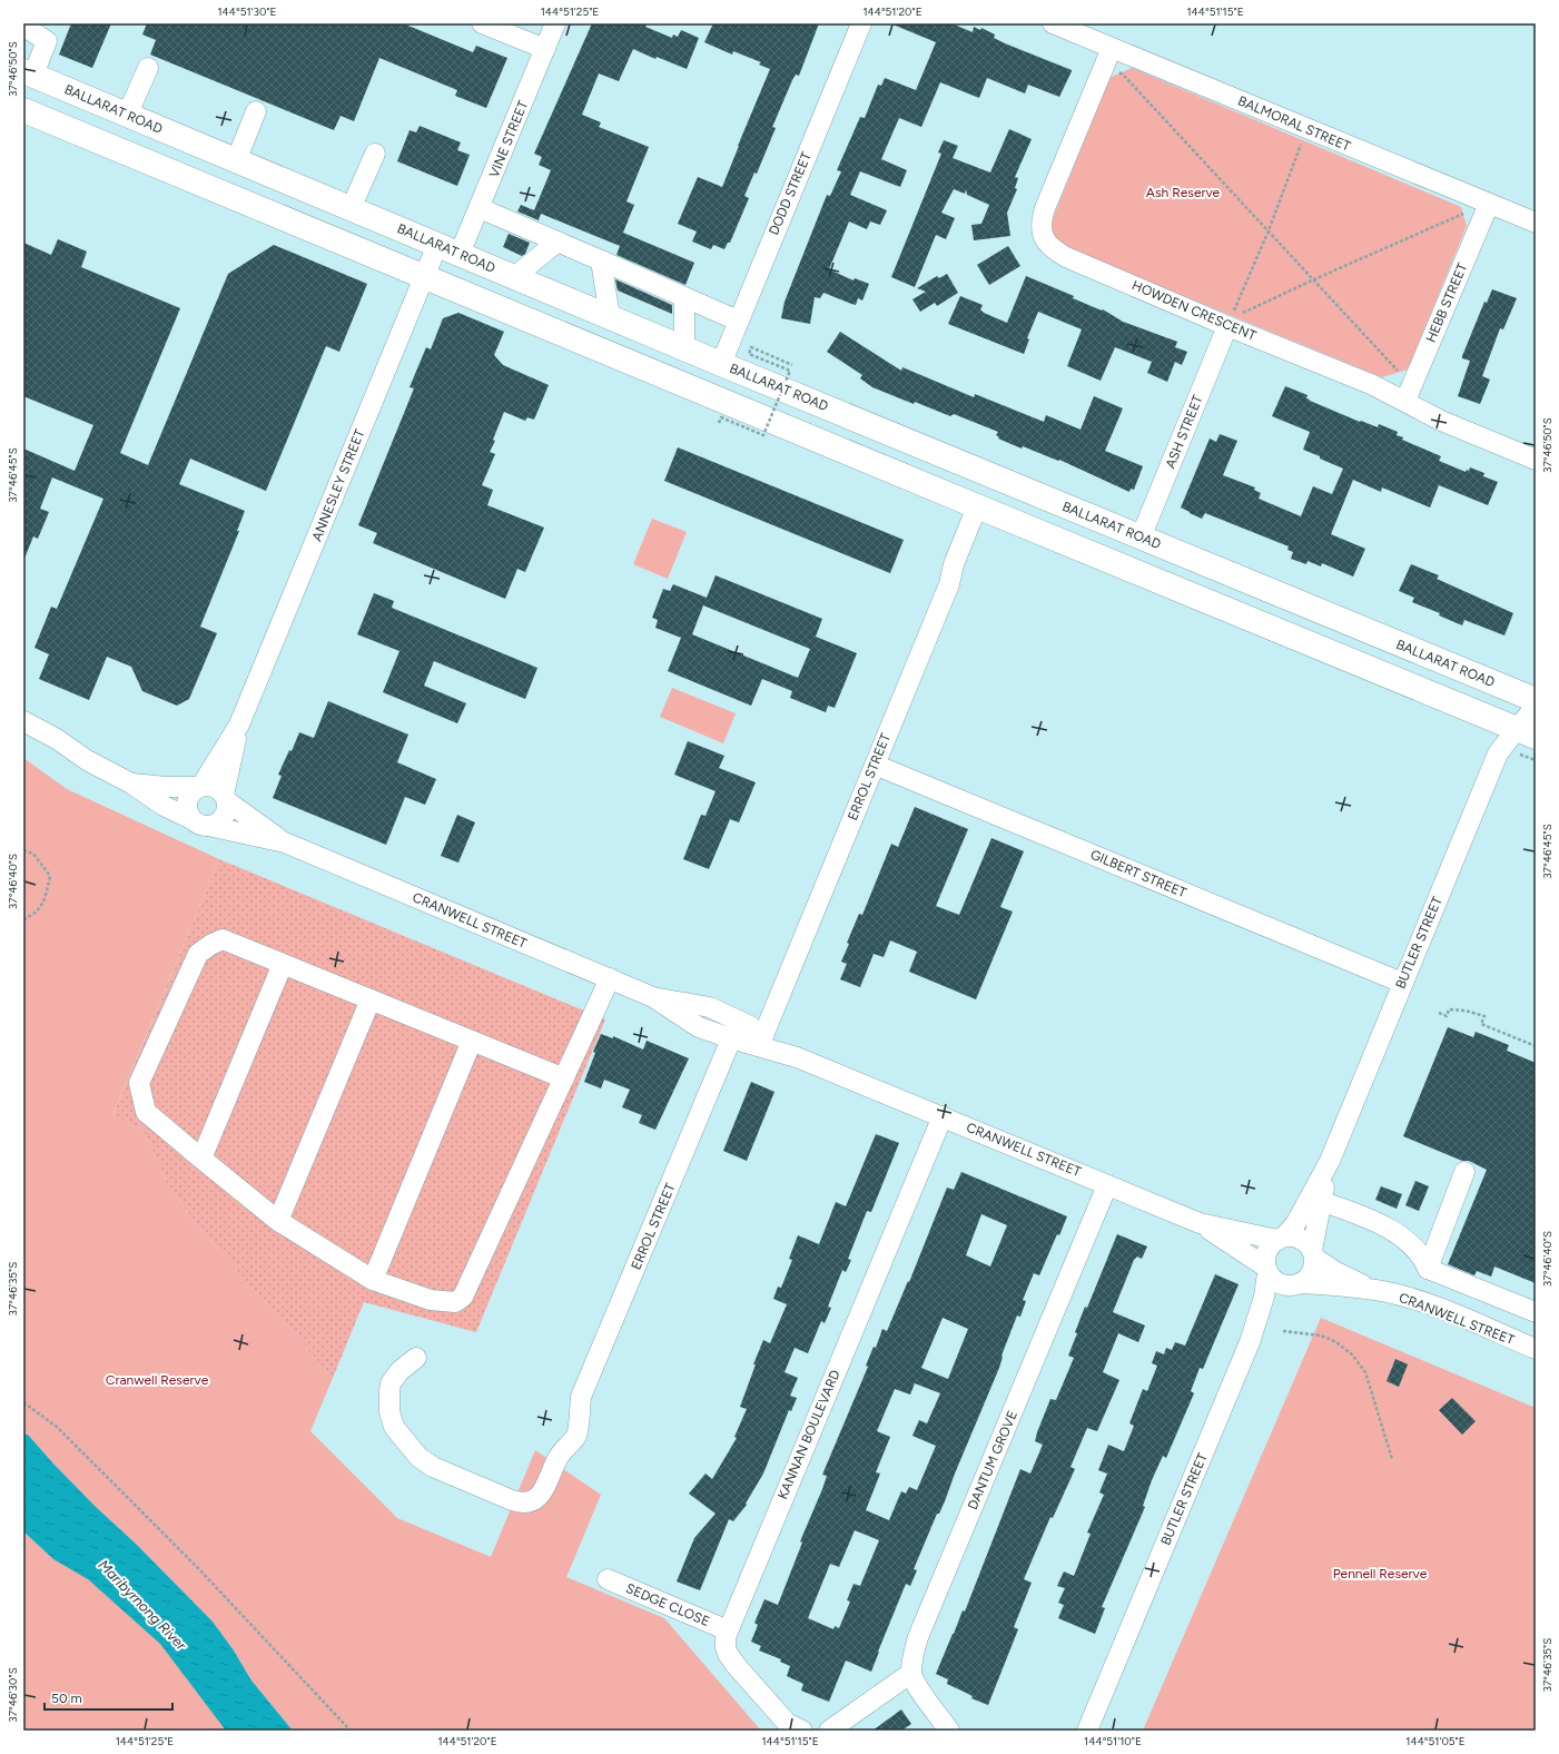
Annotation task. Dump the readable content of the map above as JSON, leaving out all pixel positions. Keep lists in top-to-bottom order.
{
  "streets": {
    "highway": ["BALLARAT ROAD"],
    "street": [
      "BALMORAL STREET",
      "VINE STREET",
      "DODD STREET",
      "HEBB STREET",
      "HOWDEN CRESCENT",
      "ASH STREET",
      "ANNESLEY STREET",
      "ERROL STREET",
      "GILBERT STREET",
      "CRANWELL STREET",
      "BUTLER STREET",
      "KANNAN BOULEVARD",
      "DANTUM GROVE",
      "SEDGE CLOSE"
    ]
  },
  "crossings": [
    ["BALLARAT ROAD", "VINE STREET"],
    ["BALLARAT ROAD", "DODD STREET"],
    ["BALLARAT ROAD", "ASH STREET"],
    ["BALLARAT ROAD", "ANNESLEY STREET"],
    ["BALMORAL STREET", "HEBB STREET"],
    ["BALMORAL STREET", "HOWDEN CRESCENT"],
    ["HEBB STREET", "HOWDEN CRESCENT"],
    ["HOWDEN CRESCENT", "ASH STREET"],
    ["ANNESLEY STREET", "CRANWELL STREET"],
    ["ERROL STREET", "GILBERT STREET"],
    ["ERROL STREET", "CRANWELL STREET"],
    ["GILBERT STREET", "BUTLER STREET"],
    ["CRANWELL STREET", "BUTLER STREET"],
    ["CRANWELL STREET", "KANNAN BOULEVARD"],
    ["CRANWELL STREET", "DANTUM GROVE"],
    ["KANNAN BOULEVARD", "SEDGE CLOSE"]
  ],
  "water": ["Maribyrnong River"],
  "parks": ["Ash Reserve", "Cranwell Reserve", "Pennell Reserve"],
  "scale_bar": "50 m",
  "coordinates": [
    "144°51'30\"E",
    "144°51'25\"E",
    "144°51'20\"E",
    "144°51'15\"E",
    "37°46'50\"S",
    "37°46'45\"S",
    "37°46'40\"S",
    "37°46'35\"S",
    "37°46'30\"S",
    "144°51'10\"E",
    "144°51'05\"E"
  ]
}
